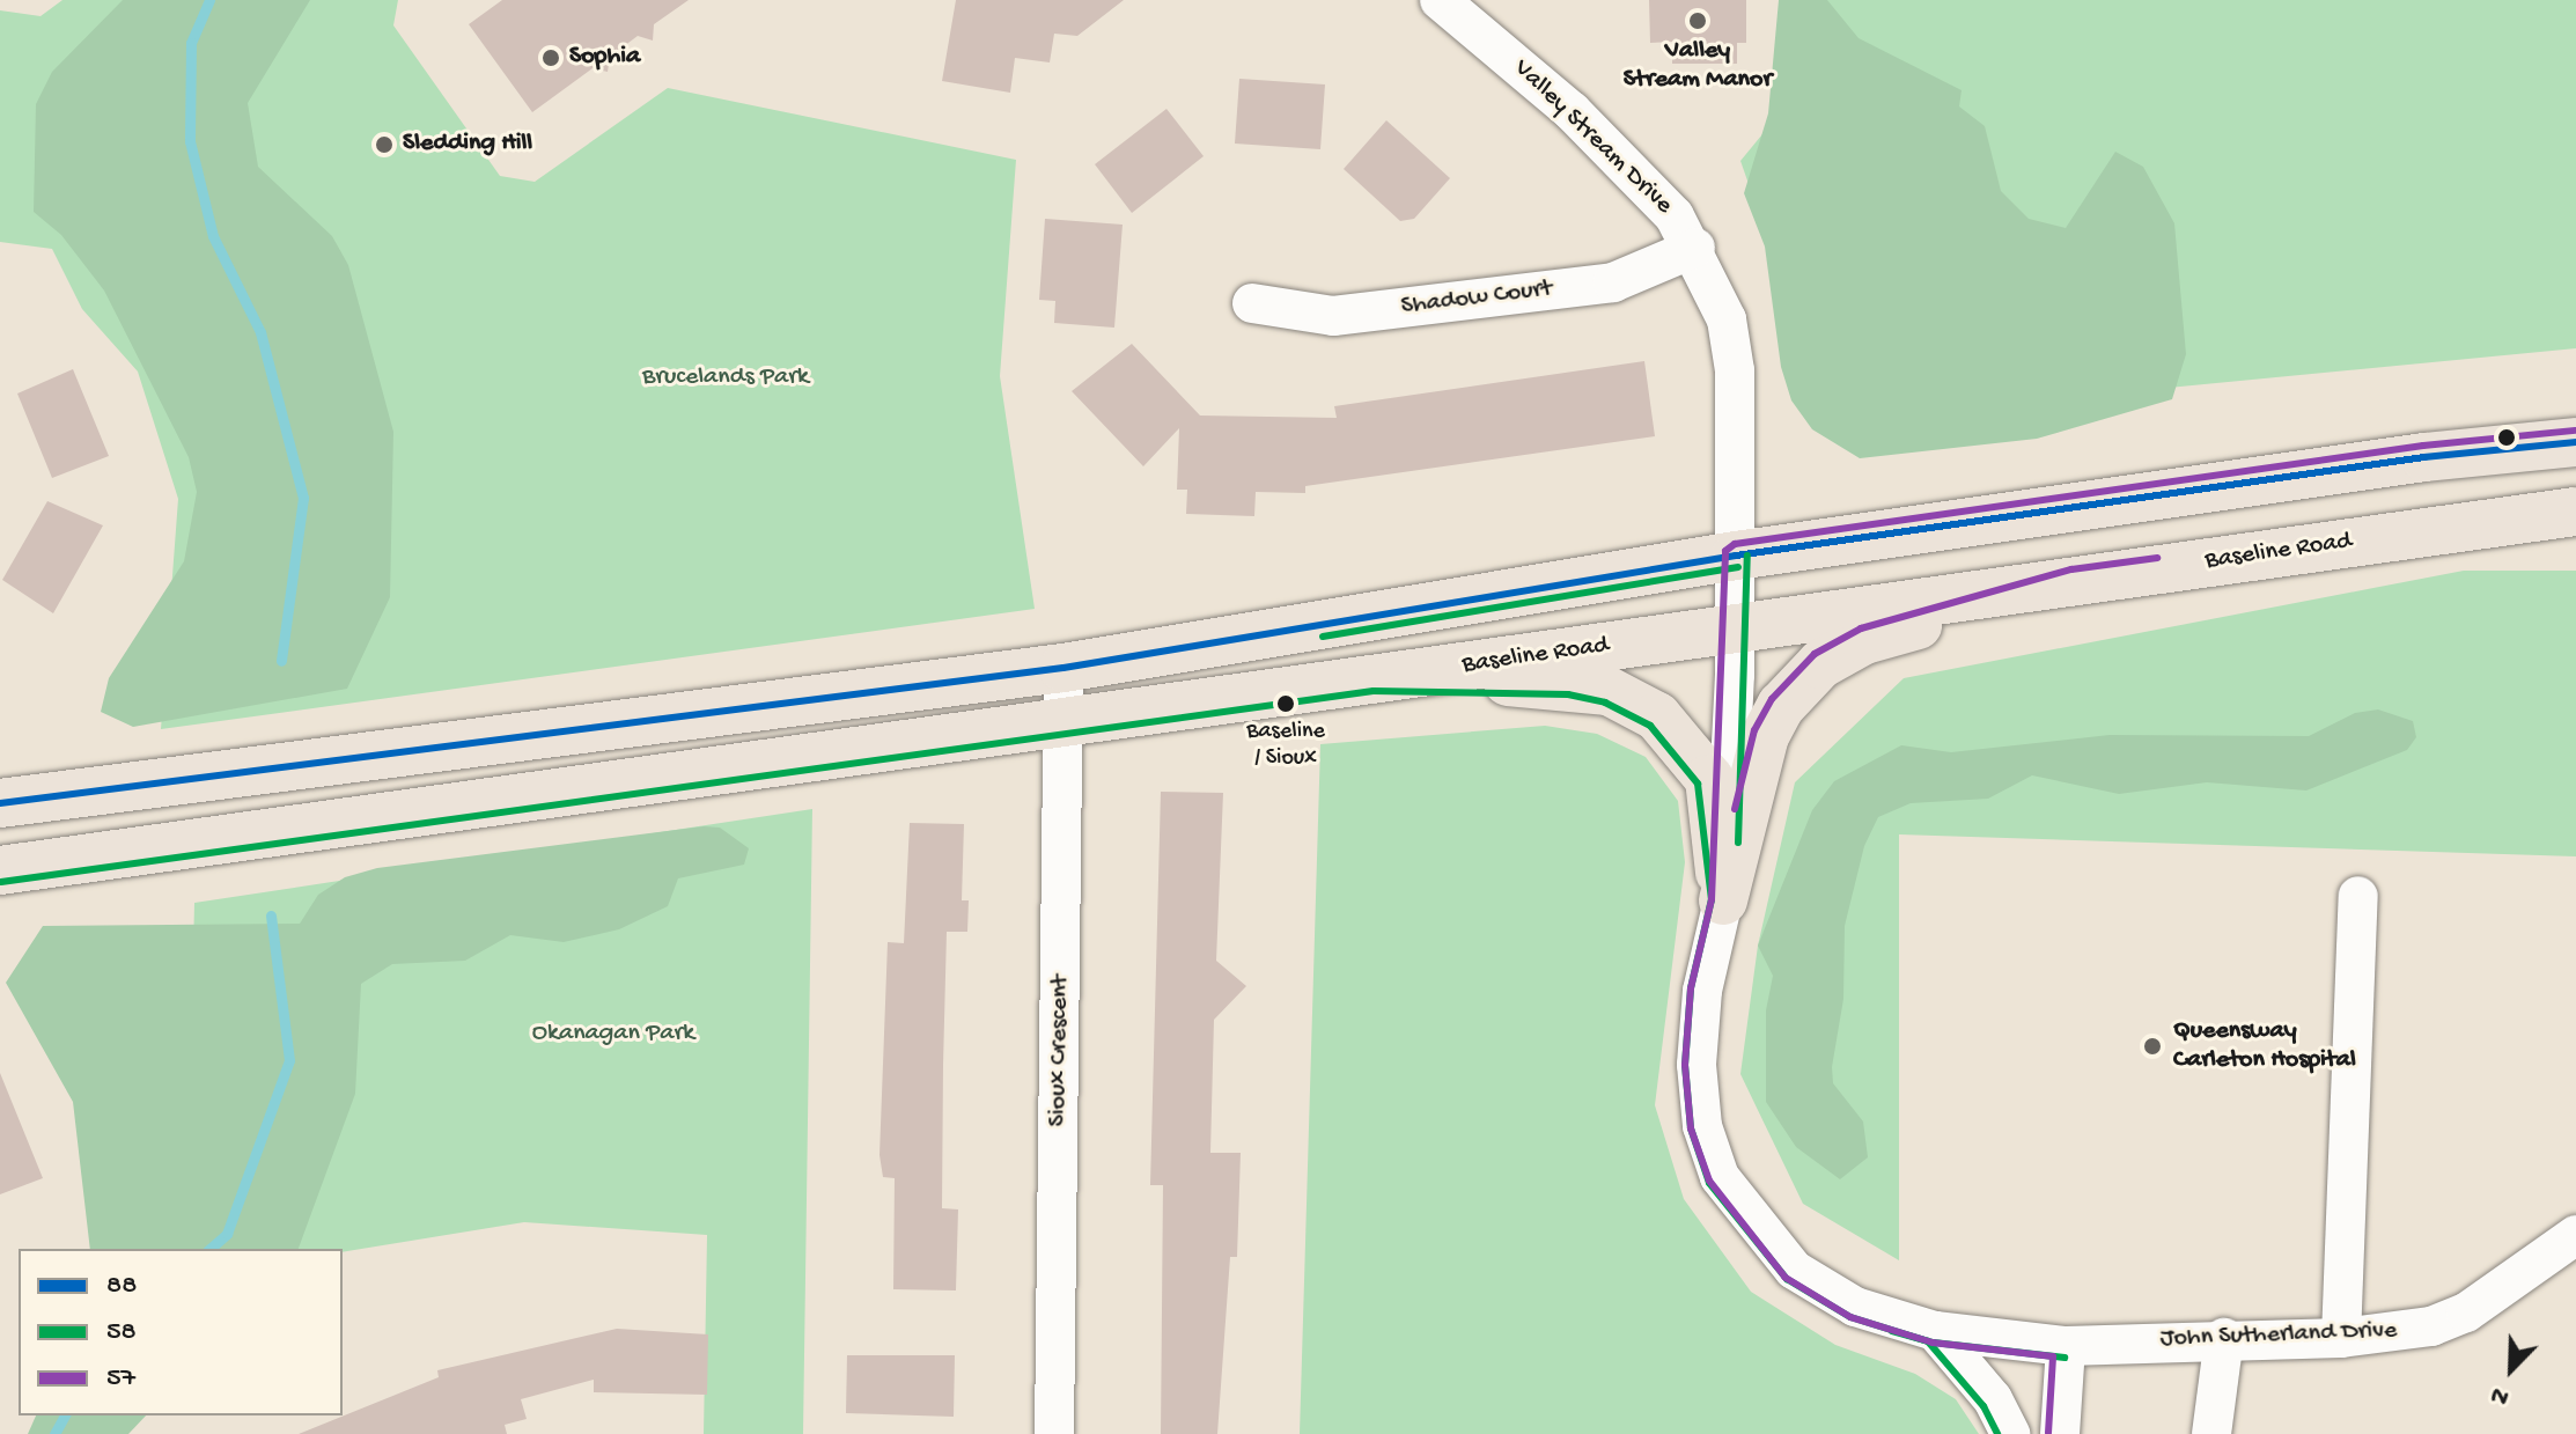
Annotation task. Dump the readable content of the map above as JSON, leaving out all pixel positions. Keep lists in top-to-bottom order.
{
  "streets": {
    "main road": ["Baseline Road"],
    "street": [
      "Valley Stream Drive",
      "Shadow Court",
      "Sioux Crescent",
      "John Sutherland Drive"
    ]
  },
  "crossings": [
    ["Valley Stream Drive", "Shadow Court"],
    ["Valley Stream Drive", "Baseline Road"],
    ["Valley Stream Drive", "John Sutherland Drive"],
    ["Baseline Road", "Sioux Crescent"],
    ["Baseline Road", "John Sutherland Drive"]
  ],
  "parks": ["Brucelands Park", "Okanagan Park"],
  "places": [
    "Valley Stream Manor",
    "Sophia",
    "Sledding Hill",
    "Baseline / Sioux",
    "Queensway Carleton Hospital"
  ],
  "lines": ["transit line 57", "transit line 88", "transit line 58"],
  "legend": ["88", "58", "57"],
  "north": "bottom left"
}
